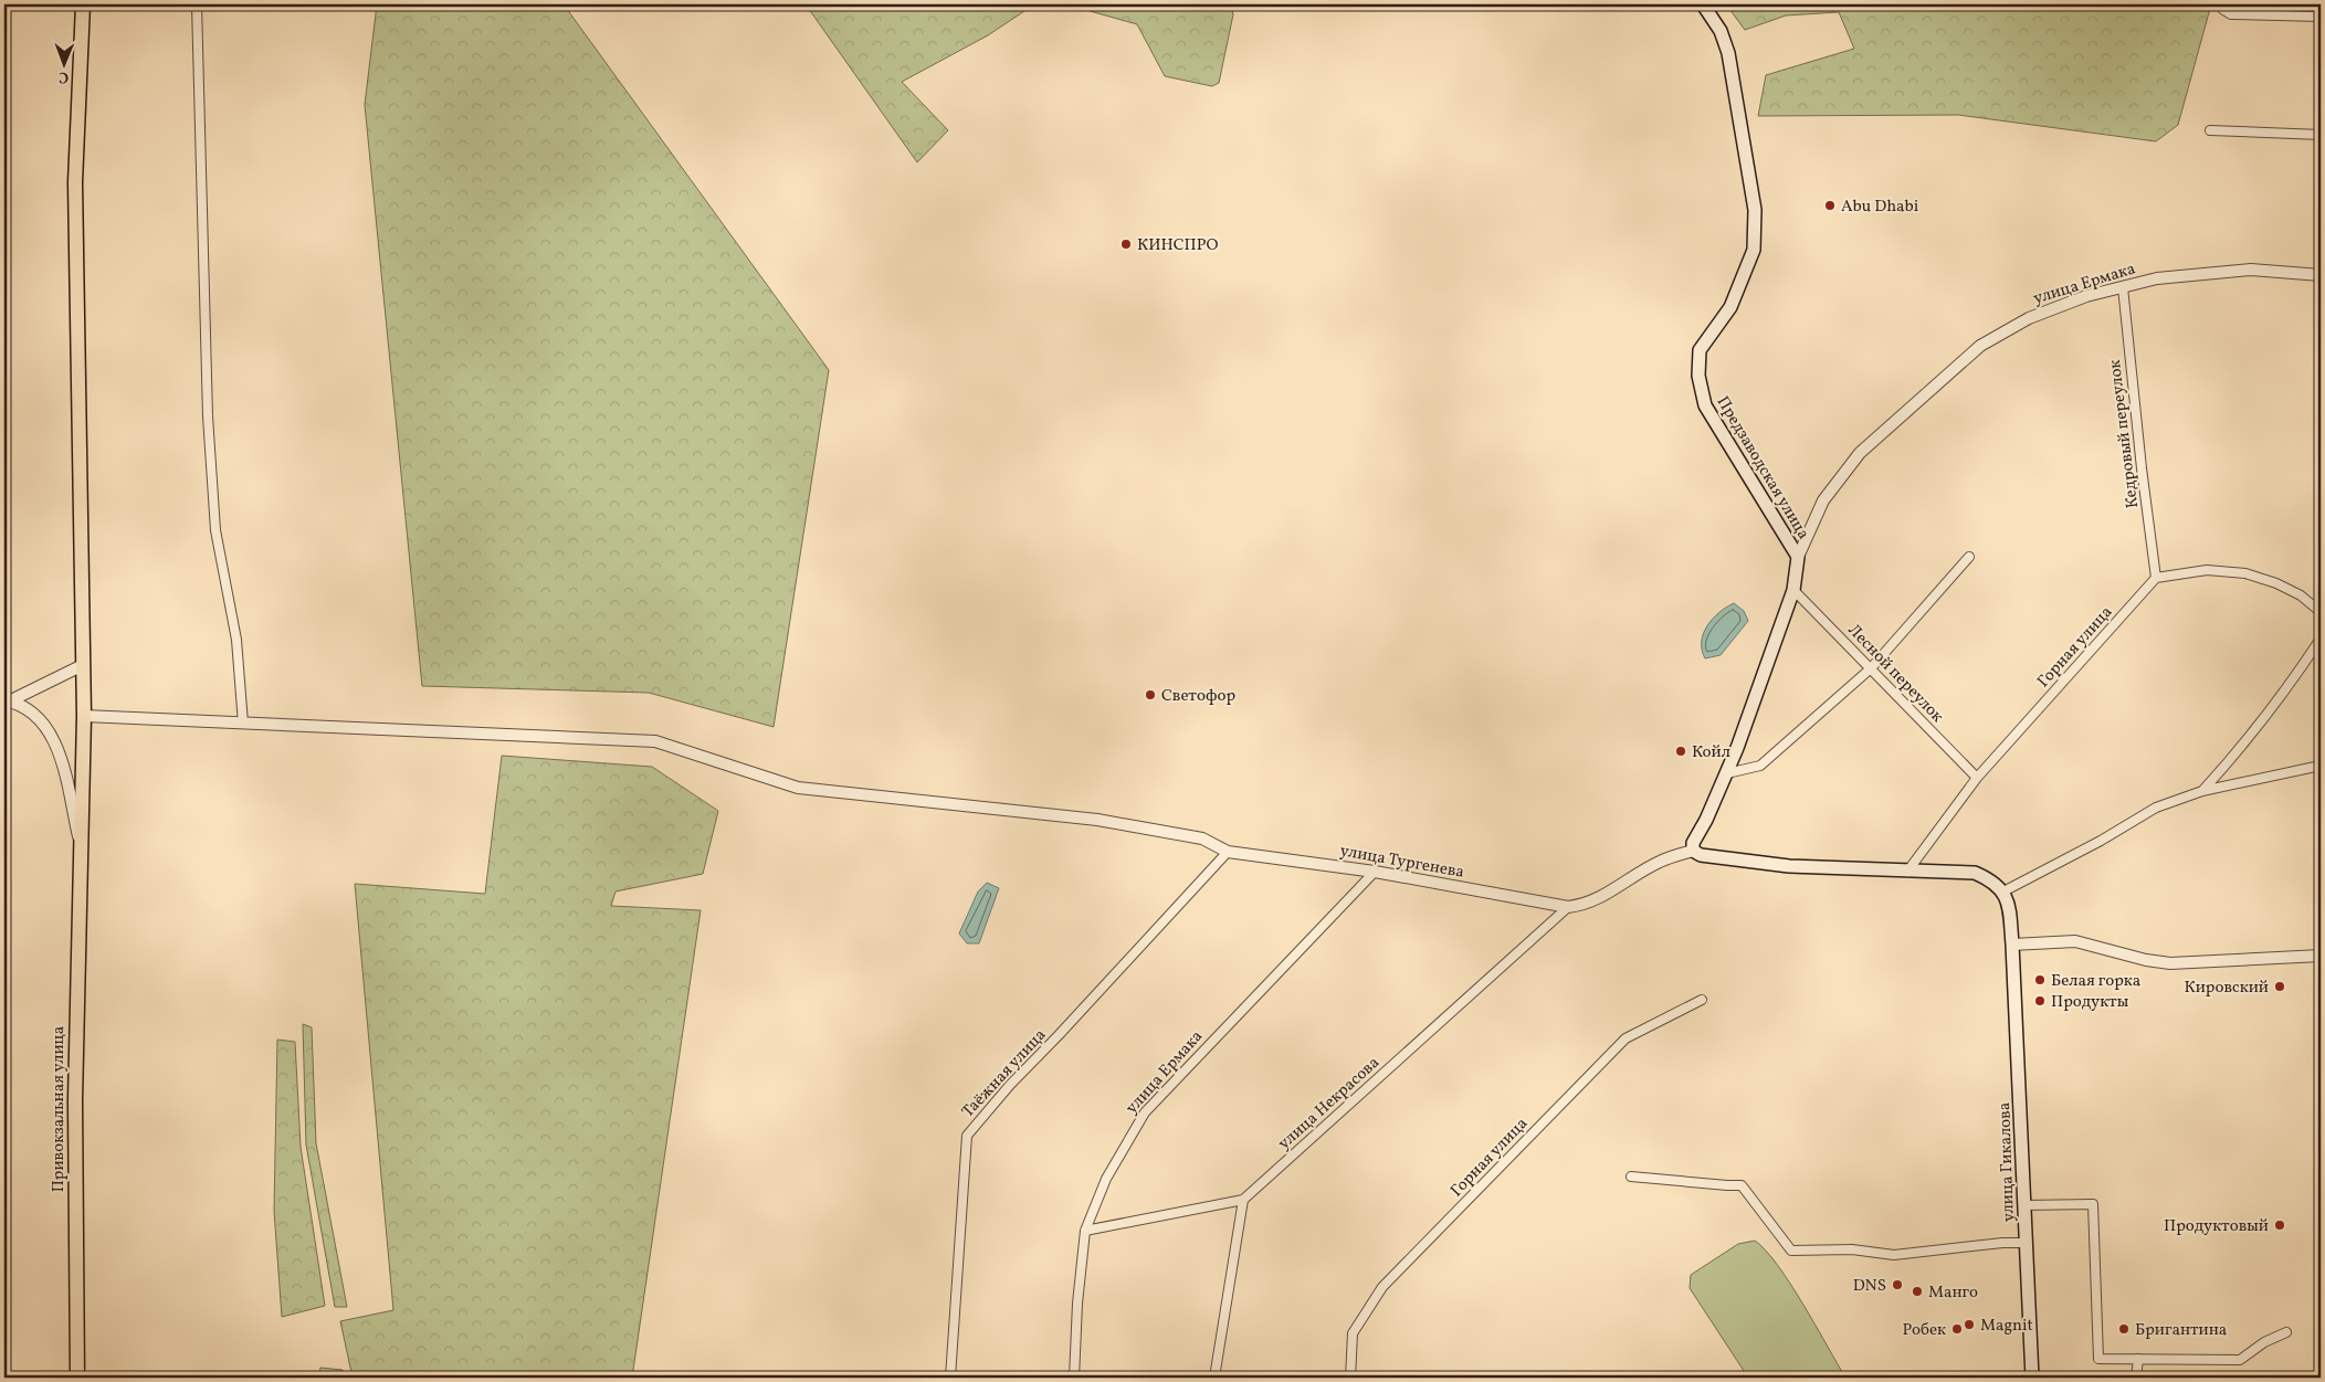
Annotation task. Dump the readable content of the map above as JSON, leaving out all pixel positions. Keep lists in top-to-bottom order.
{
  "streets": {
    "main road": ["Предзаводская улица", "Привокзальная улица", "улица Гикалова"],
    "street": [
      "улица Ермака",
      "Кедровый переулок",
      "Горная улица",
      "Лесной переулок",
      "улица Тургенева",
      "Таёжная улица",
      "улица Некрасова"
    ]
  },
  "crossings": [
    ["улица Ермака", "Кедровый переулок"],
    ["улица Ермака", "Предзаводская улица"],
    ["улица Ермака", "улица Тургенева"],
    ["Кедровый переулок", "Горная улица"],
    ["Предзаводская улица", "Лесной переулок"],
    ["Предзаводская улица", "улица Тургенева"],
    ["Горная улица", "Лесной переулок"],
    ["улица Тургенева", "Таёжная улица"],
    ["улица Тургенева", "улица Некрасова"],
    ["улица Тургенева", "Привокзальная улица"]
  ],
  "places": [
    "Abu Dhabi",
    "КИНСПРО",
    "Светофор",
    "Койл",
    "Белая горка",
    "Кировский",
    "Продукты",
    "Продуктовый",
    "DNS",
    "Манго",
    "Magnit",
    "Робек",
    "Бригантина"
  ],
  "north": "bottom"
}
